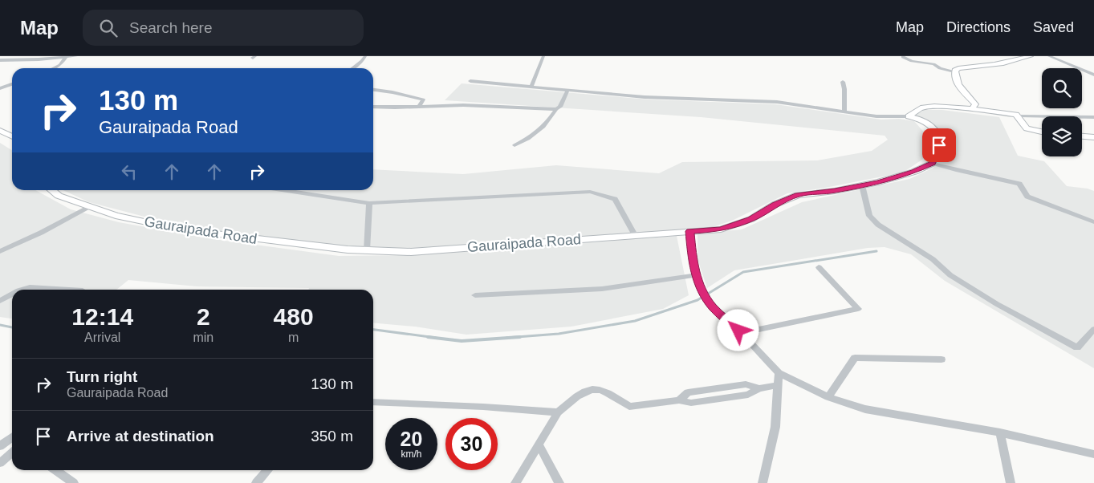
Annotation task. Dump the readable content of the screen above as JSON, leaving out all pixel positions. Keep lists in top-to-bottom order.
{
  "streets": {
    "street": ["Gauraipada Road"]
  },
  "page": {
    "header": "Map",
    "search": "Search here",
    "nav": ["Map", "Directions", "Saved"],
    "turn": ["130 m", "Gauraipada Road"],
    "eta": [
      "12:14",
      "Arrival",
      "2",
      "min",
      "480",
      "m"
    ],
    "list": [
      {
        "name": "Turn right",
        "note": "Gauraipada Road",
        "value": "130 m"
      },
      {
        "name": "Arrive at destination",
        "value": "350 m"
      }
    ],
    "speed": "20 km/h",
    "limit": "30"
  }
}
